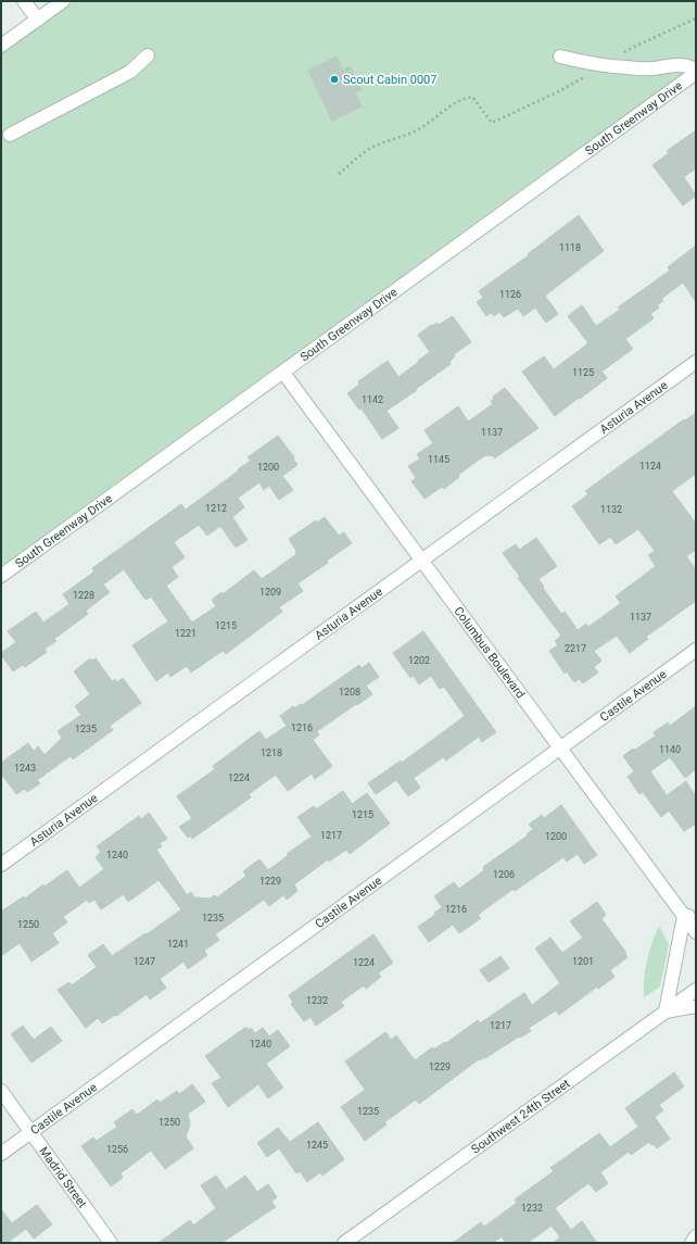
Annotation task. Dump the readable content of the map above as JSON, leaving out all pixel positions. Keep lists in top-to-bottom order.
{
  "streets": {
    "street": [
      "South Greenway Drive",
      "Asturia Avenue",
      "Columbus Boulevard",
      "Castile Avenue",
      "Southwest 24th Street",
      "Madrid Street"
    ]
  },
  "crossings": [
    ["South Greenway Drive", "Columbus Boulevard"],
    ["Asturia Avenue", "Columbus Boulevard"],
    ["Columbus Boulevard", "Castile Avenue"],
    ["Castile Avenue", "Madrid Street"]
  ],
  "places": ["Scout Cabin 0007"],
  "house_numbers": [
    "1118",
    "1126",
    "1125",
    "1142",
    "1137",
    "1145",
    "1124",
    "1200",
    "1212",
    "1132",
    "1209",
    "1228",
    "1137",
    "1215",
    "1221",
    "2217",
    "1202",
    "1208",
    "1216",
    "1235",
    "1140",
    "1218",
    "1243",
    "1224",
    "1215",
    "1217",
    "1200",
    "1240",
    "1206",
    "1229",
    "1216",
    "1235",
    "1250",
    "1241",
    "1247",
    "1201",
    "1224",
    "1232",
    "1217",
    "1240",
    "1229",
    "1235",
    "1250",
    "1245",
    "1256",
    "1232"
  ]
}
